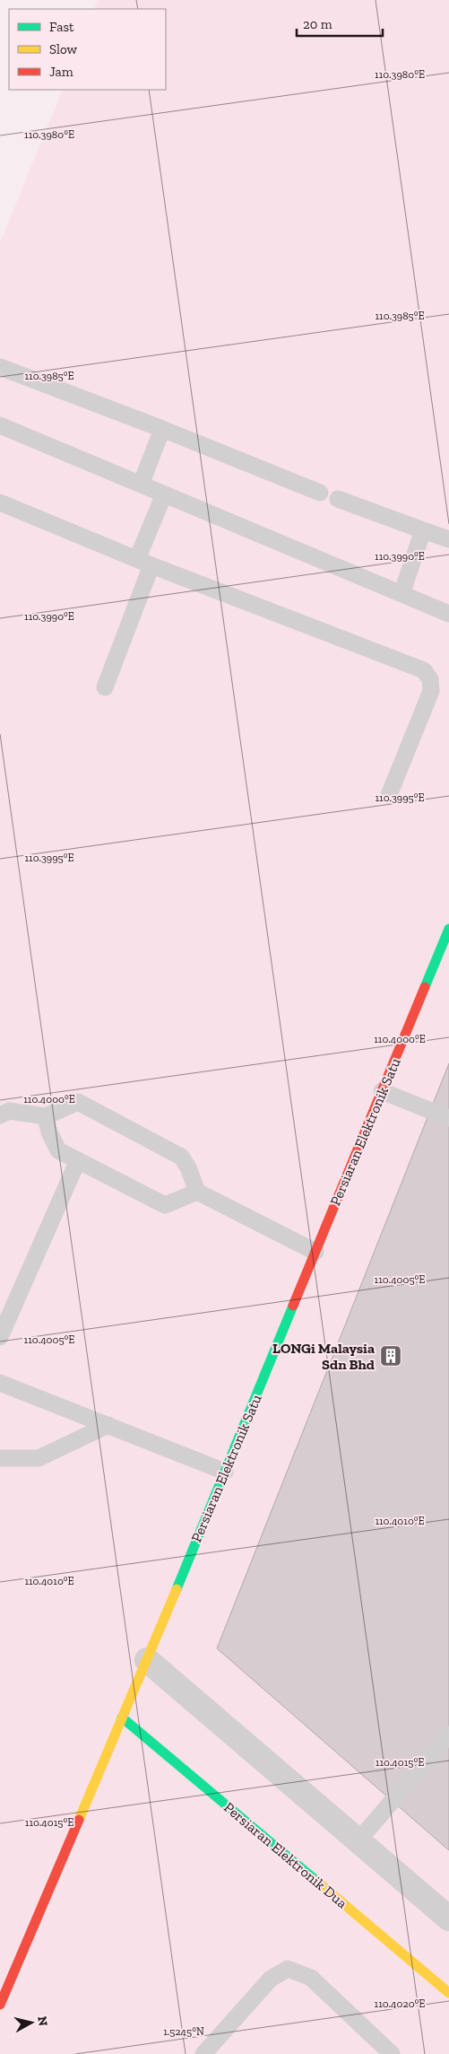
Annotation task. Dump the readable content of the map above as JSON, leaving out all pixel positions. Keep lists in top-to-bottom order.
{
  "streets": {
    "street": ["Persiaran Elektronik Satu", "Persiaran Elektronik Dua"]
  },
  "crossings": [
    ["Persiaran Elektronik Satu", "Persiaran Elektronik Dua"]
  ],
  "places": {
    "building": ["LONGi Malaysia Sdn Bhd"]
  },
  "legend": ["Fast", "Slow", "Jam"],
  "scale_bar": "20 m",
  "north": "right",
  "coordinates": [
    "110.3980°E",
    "110.3985°E",
    "110.3990°E",
    "110.3995°E",
    "110.4000°E",
    "110.4005°E",
    "110.4010°E",
    "110.4015°E",
    "110.4020°E",
    "1.5245°N"
  ]
}
